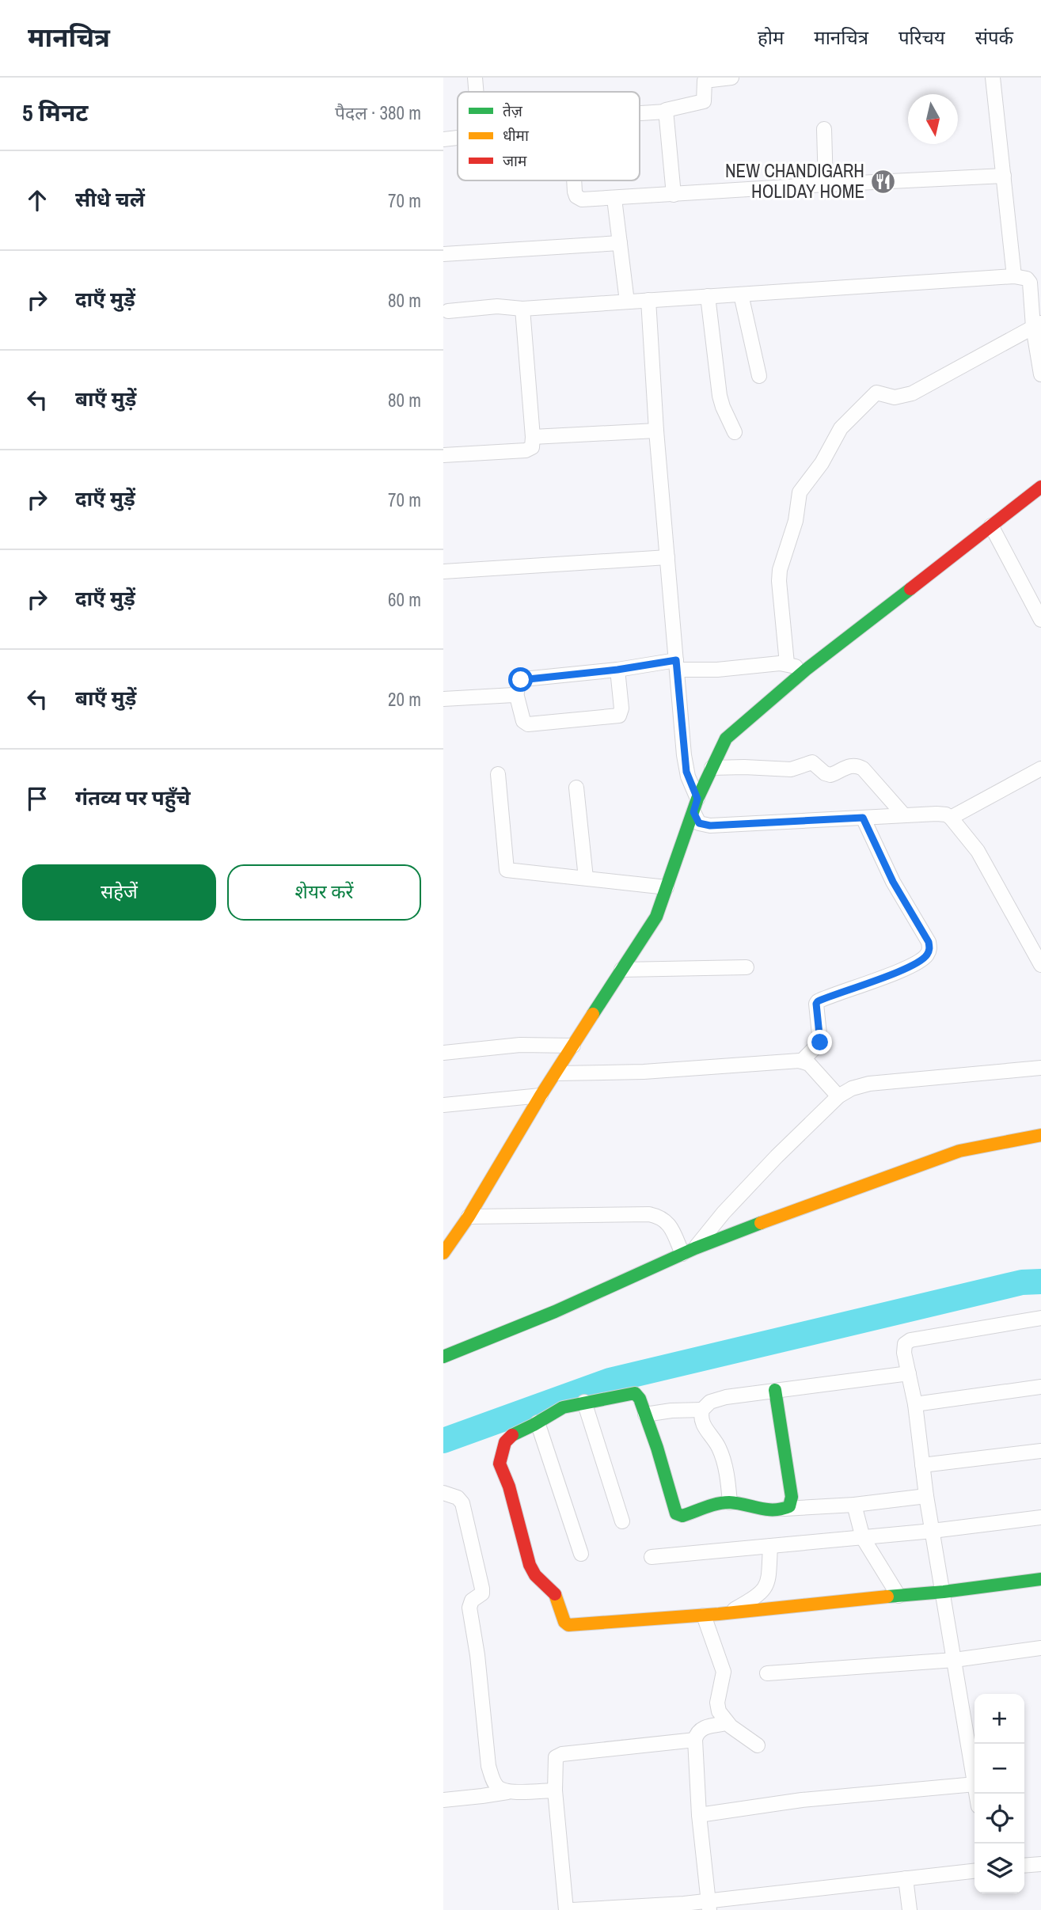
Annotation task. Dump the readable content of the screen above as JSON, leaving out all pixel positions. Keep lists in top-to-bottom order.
{
  "places": {
    "restaurant": ["NEW CHANDIGARH HOLIDAY HOME"]
  },
  "legend": ["तेज़", "धीमा", "जाम"],
  "north": "bottom",
  "page": {
    "header": "मानचित्र",
    "nav": [
      "होम",
      "मानचित्र",
      "परिचय",
      "संपर्क"
    ],
    "heading": ["5 मिनट", "पैदल · 380 m"],
    "list": [
      ["सीधे चलें", "70 m"],
      ["दाएँ मुड़ें", "80 m"],
      ["बाएँ मुड़ें", "80 m"],
      ["दाएँ मुड़ें", "70 m"],
      ["दाएँ मुड़ें", "60 m"],
      ["बाएँ मुड़ें", "20 m"],
      "गंतव्य पर पहुँचे"
    ],
    "buttons": ["सहेजें", "शेयर करें"],
    "map_buttons": ["+", "−"]
  }
}
